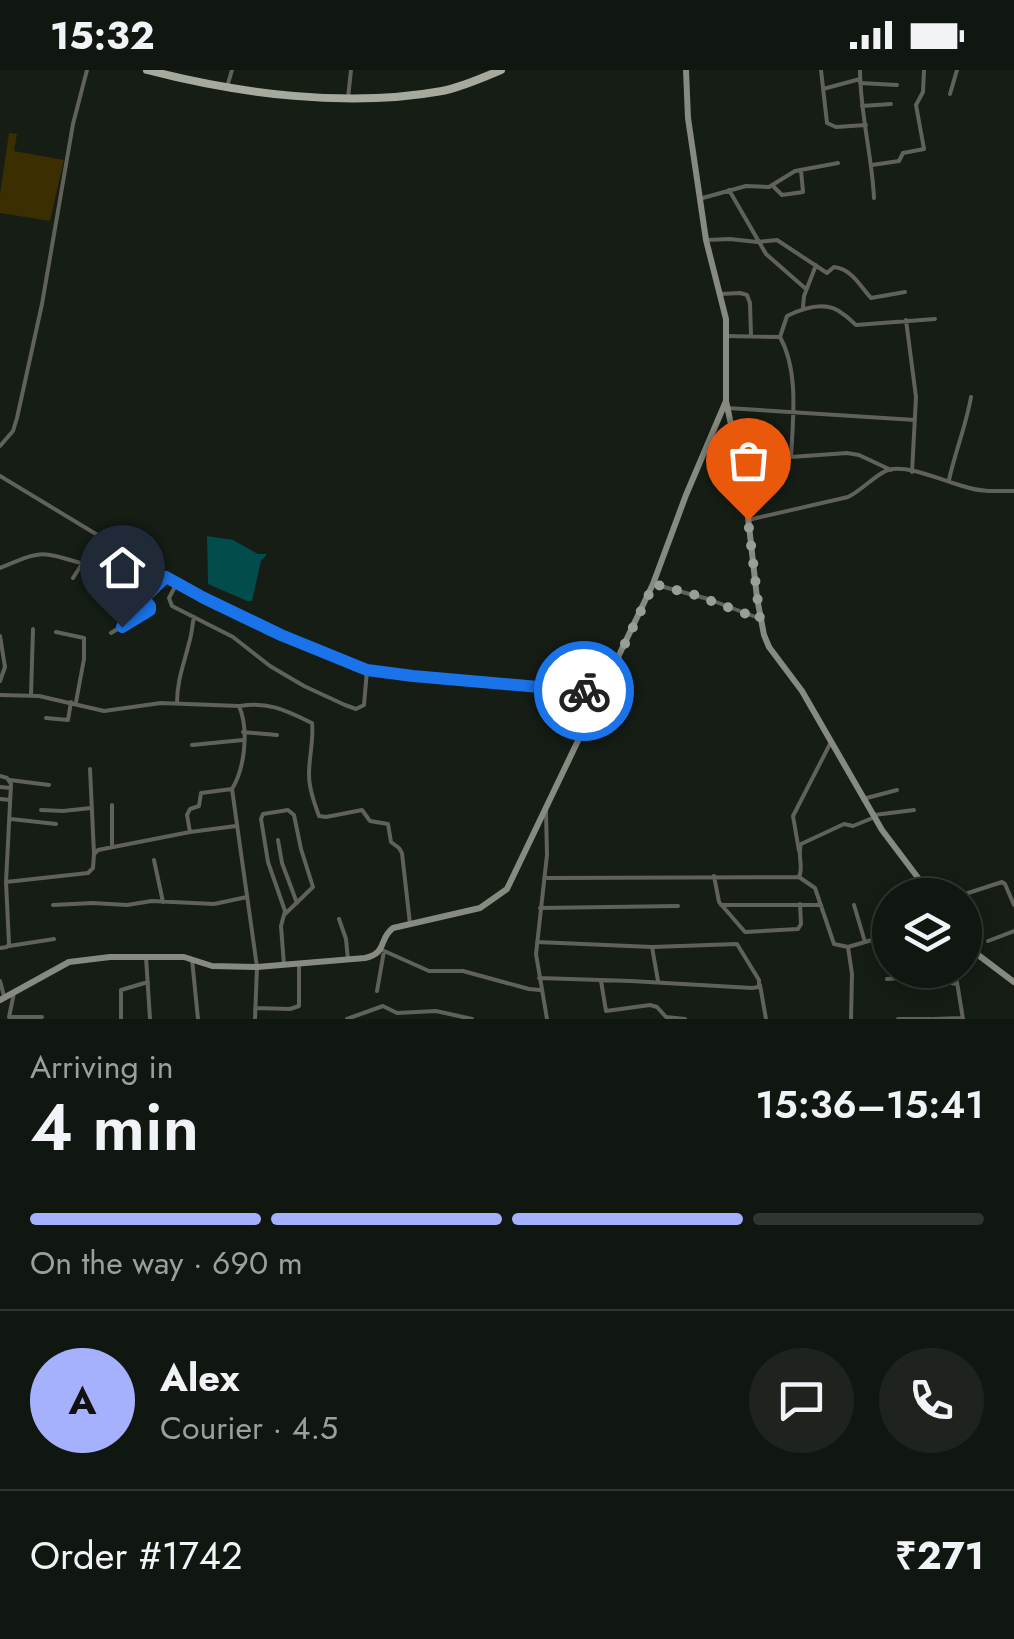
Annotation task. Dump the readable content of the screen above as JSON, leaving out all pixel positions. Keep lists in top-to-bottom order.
{
  "page": {
    "status": "15:32",
    "heading": ["4 min", "Arriving in", "15:36–15:41"],
    "panel": [
      "Alex",
      "Courier · 4.5",
      "Order #1742",
      "₹271"
    ],
    "bar": "On the way · 690 m",
    "round": "A"
  }
}
